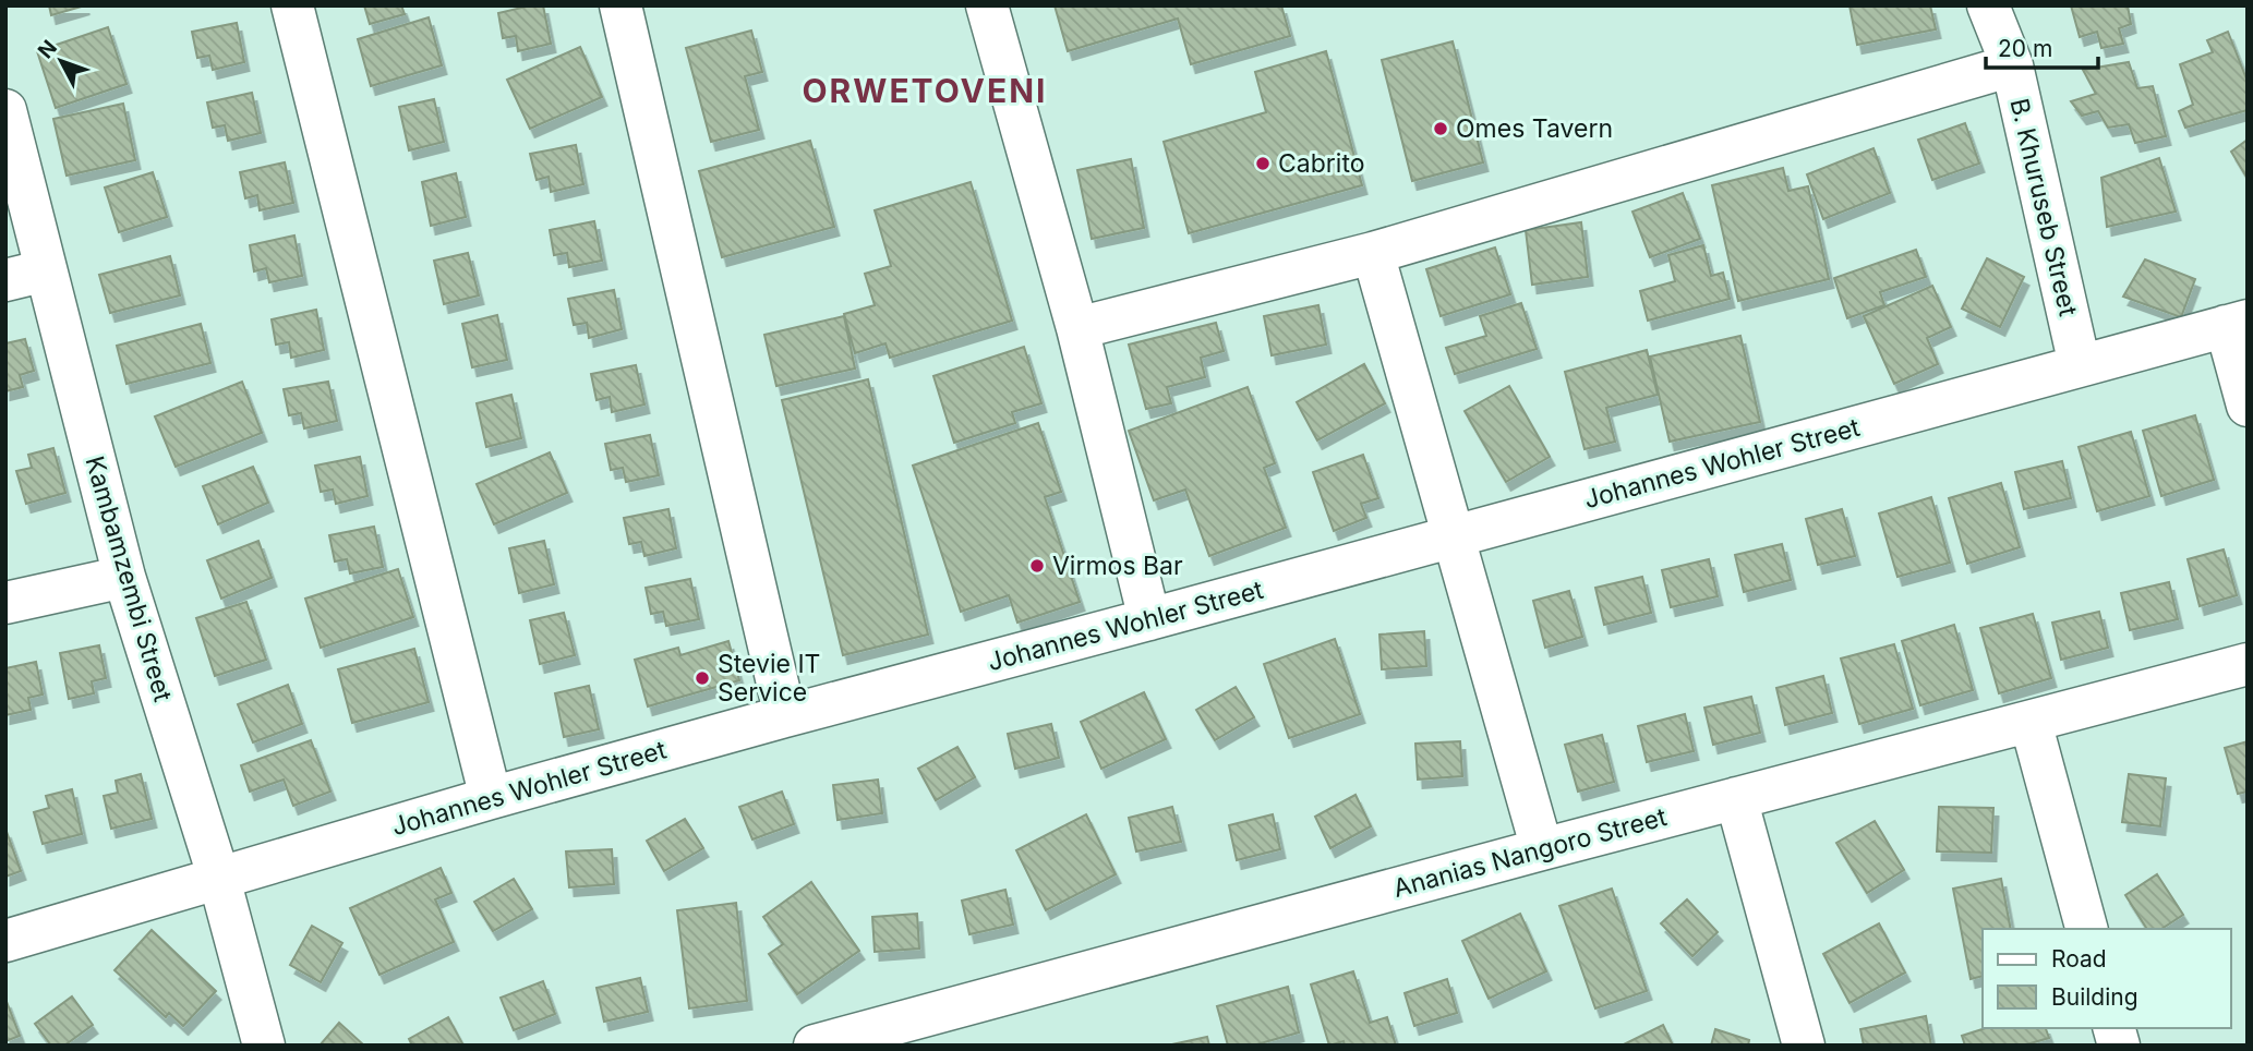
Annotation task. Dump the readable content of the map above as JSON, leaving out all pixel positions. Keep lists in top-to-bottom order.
{
  "streets": {
    "street": [
      "B. Khuruseb Street",
      "Johannes Wohler Street",
      "Kambamzembi Street",
      "Ananias Nangoro Street"
    ]
  },
  "crossings": [
    ["B. Khuruseb Street", "Johannes Wohler Street"],
    ["Johannes Wohler Street", "Kambamzembi Street"]
  ],
  "districts": ["ORWETOVENI"],
  "places": [
    "Omes Tavern",
    "Cabrito",
    "Virmos Bar",
    "Stevie IT Service"
  ],
  "legend": ["Road", "Building"],
  "scale_bar": "20 m",
  "north": "top left"
}
